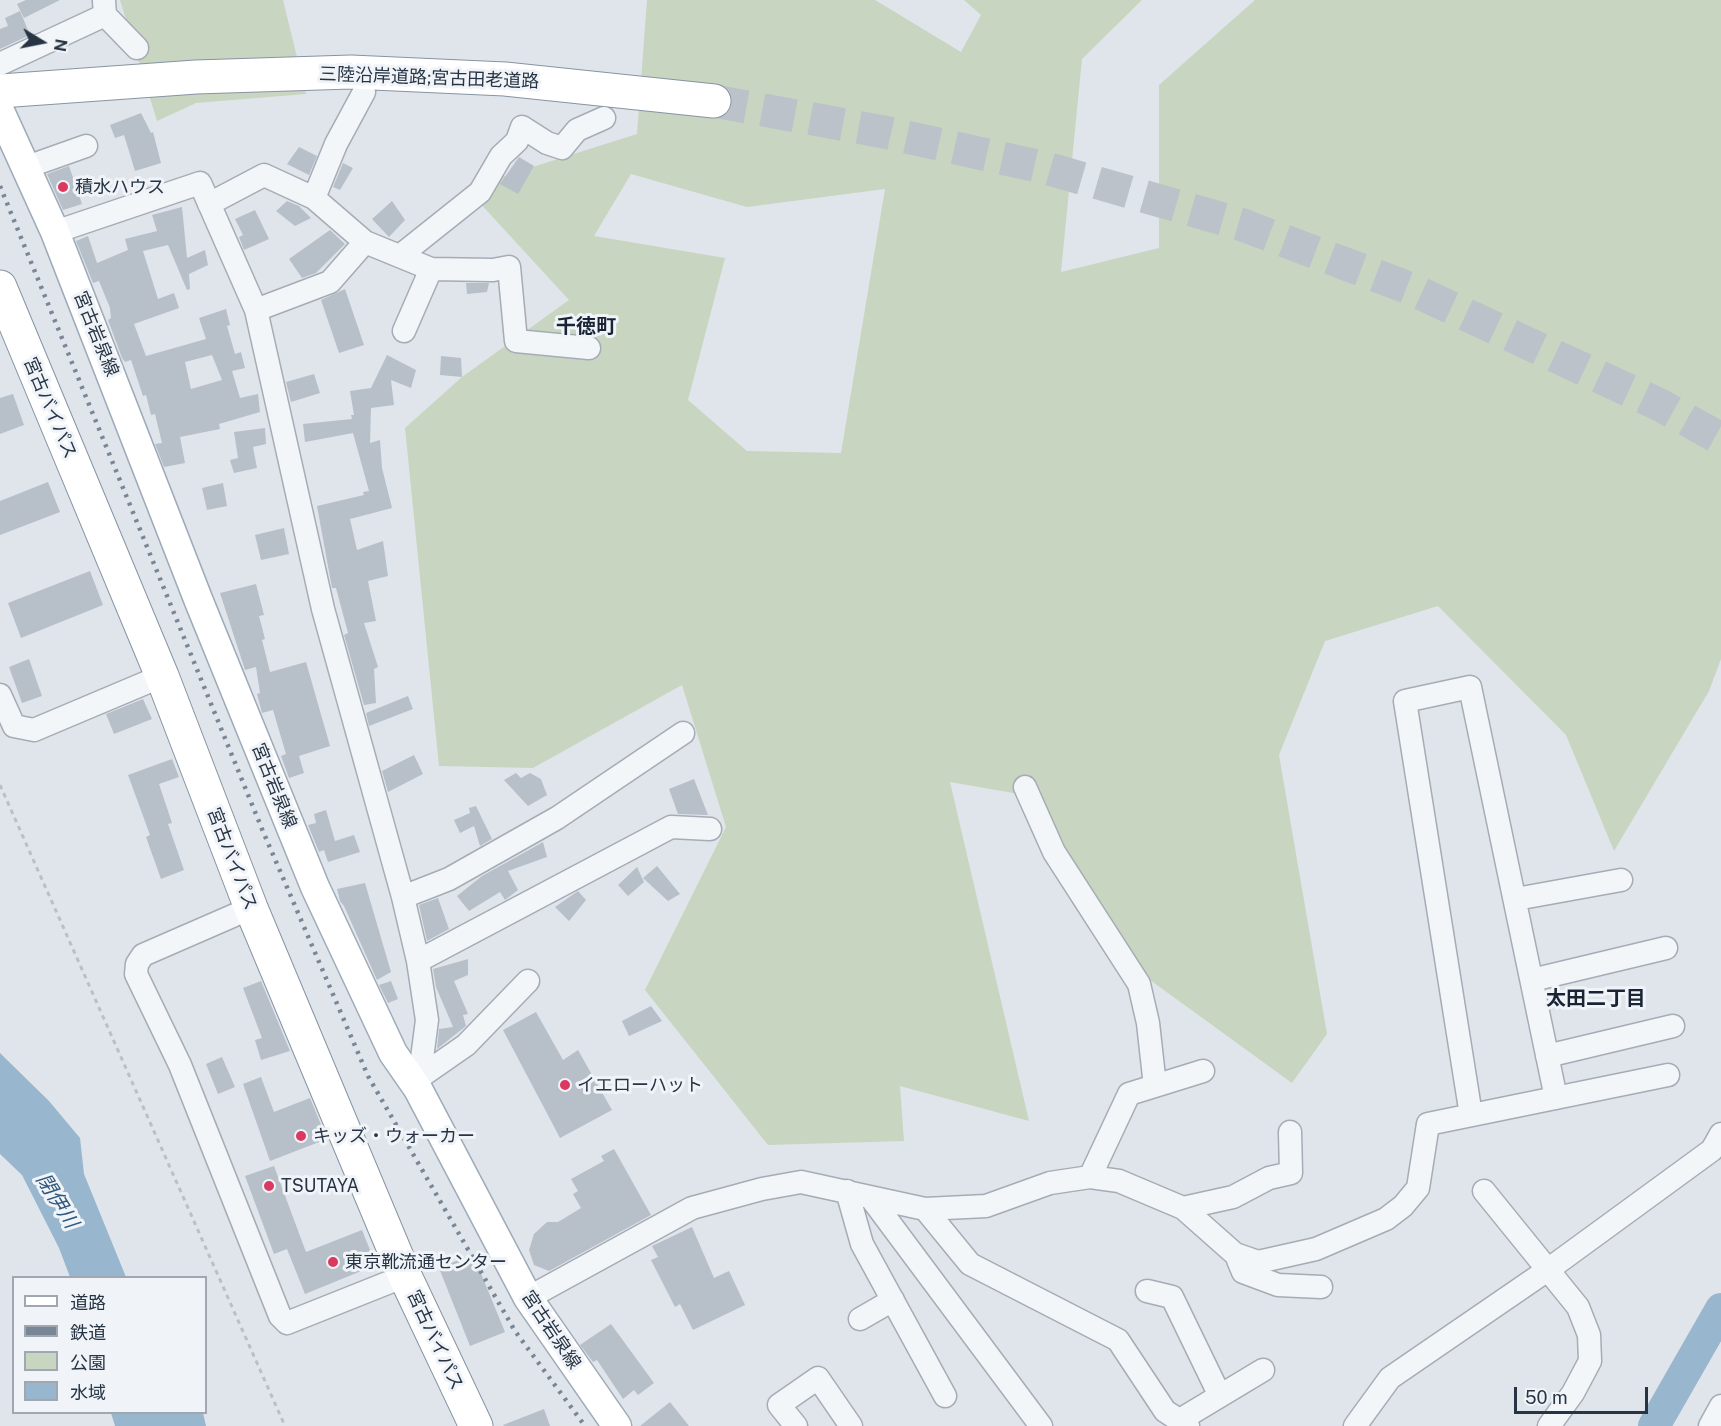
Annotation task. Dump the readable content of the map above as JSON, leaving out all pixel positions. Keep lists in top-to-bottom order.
{
  "streets": {
    "highway": ["三陸沿岸道路;宮古田老道路", "宮古バイパス"],
    "main road": ["宮古岩泉線"]
  },
  "districts": ["千徳町", "太田二丁目"],
  "water": ["閉伊川"],
  "places": [
    "積水ハウス",
    "イエローハット",
    "キッズ・ウォーカー",
    "TSUTAYA",
    "東京靴流通センター"
  ],
  "legend": [
    "道路",
    "鉄道",
    "公園",
    "水域"
  ],
  "scale_bar": "50 m",
  "north": "right"
}
